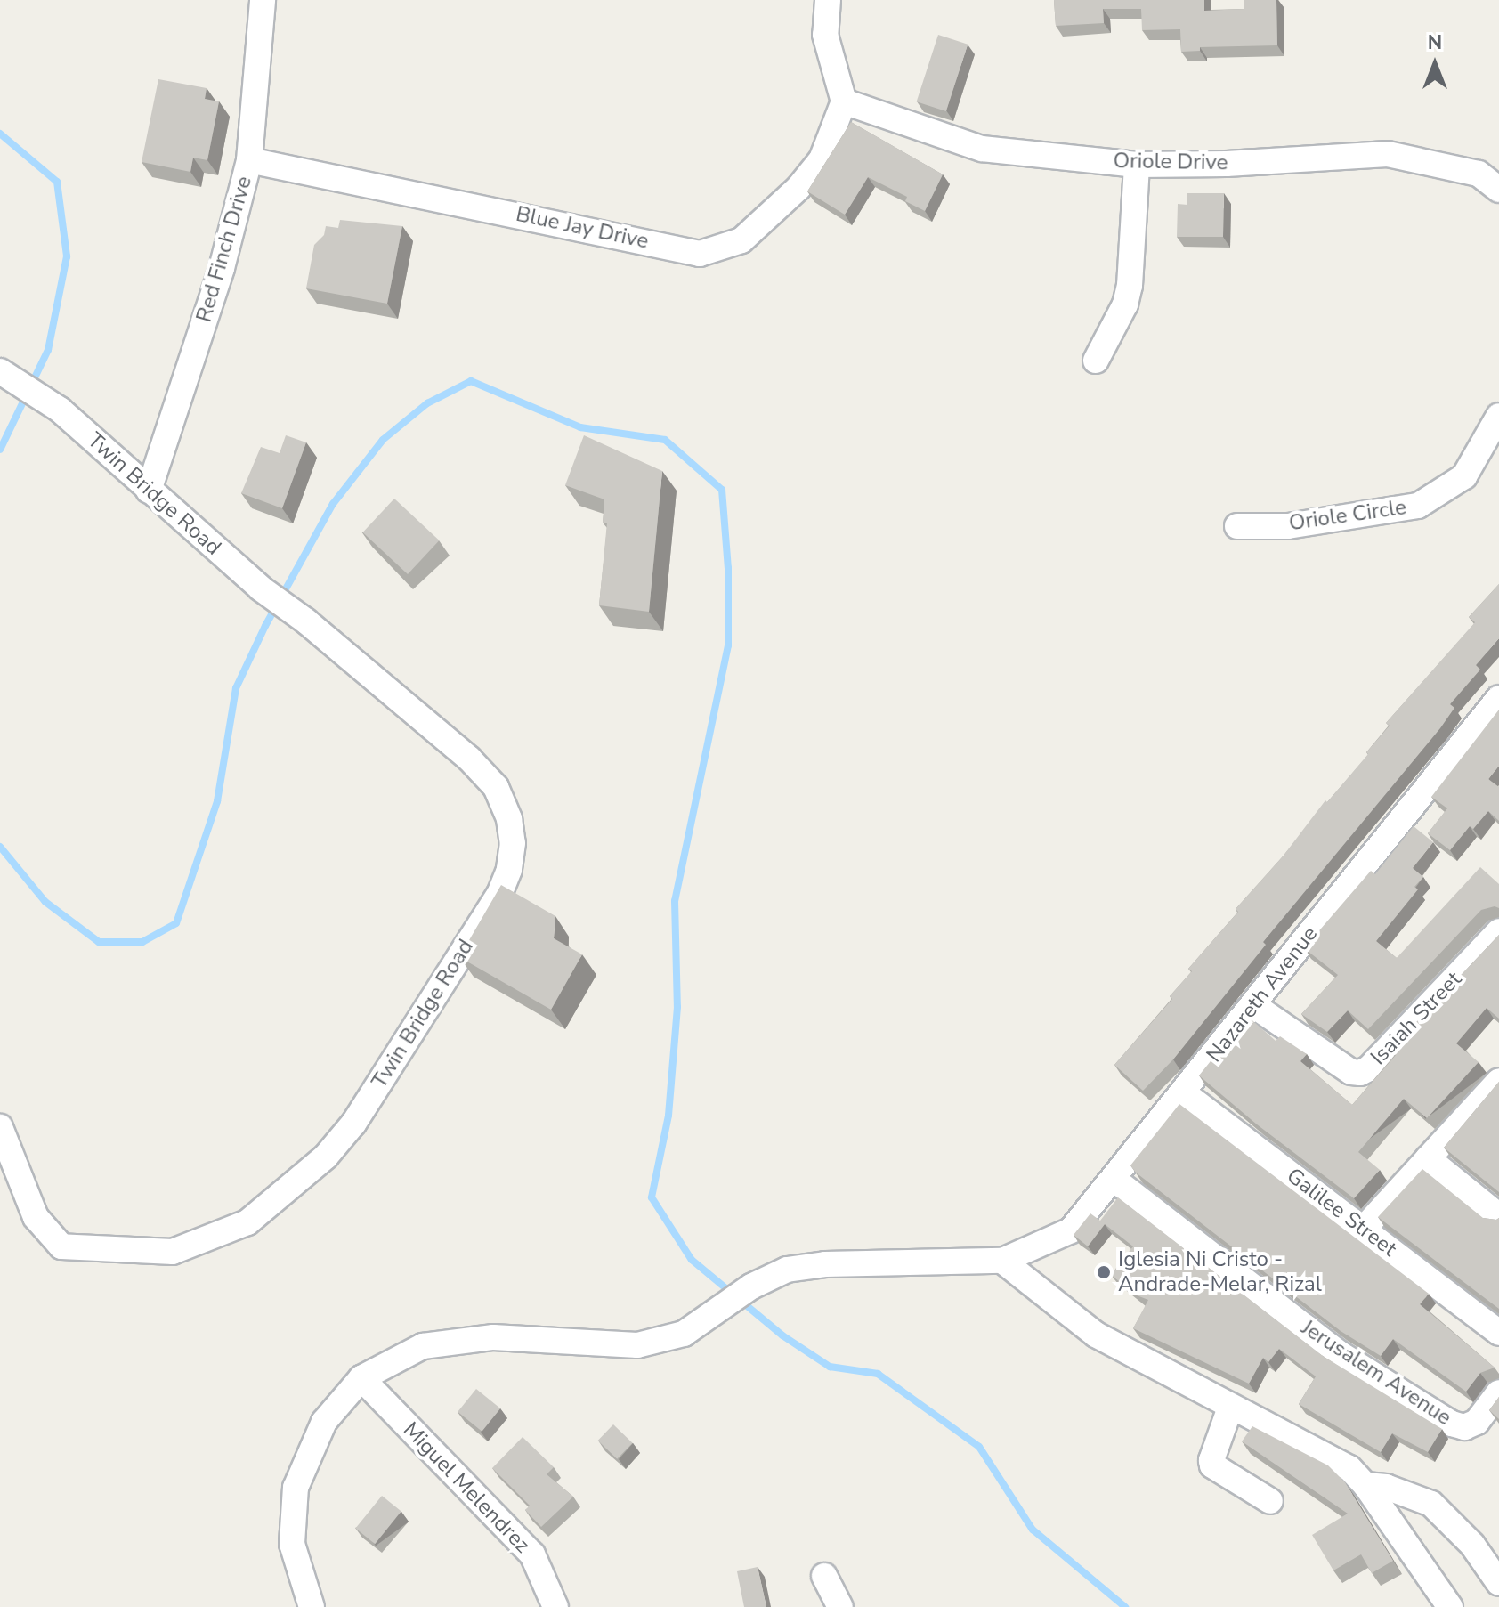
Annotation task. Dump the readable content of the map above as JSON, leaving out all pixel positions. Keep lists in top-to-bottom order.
{
  "streets": {
    "street": [
      "Oriole Drive",
      "Blue Jay Drive",
      "Red Finch Drive",
      "Twin Bridge Road",
      "Oriole Circle",
      "Nazareth Avenue",
      "Isaiah Street",
      "Galilee Street",
      "Jerusalem Avenue",
      "Miguel Melendrez"
    ]
  },
  "crossings": [
    ["Oriole Drive", "Blue Jay Drive"],
    ["Blue Jay Drive", "Red Finch Drive"],
    ["Red Finch Drive", "Twin Bridge Road"],
    ["Nazareth Avenue", "Isaiah Street"],
    ["Nazareth Avenue", "Galilee Street"],
    ["Nazareth Avenue", "Jerusalem Avenue"]
  ],
  "places": ["Iglesia Ni Cristo - Andrade-Melar, Rizal"],
  "north": "top"
}
